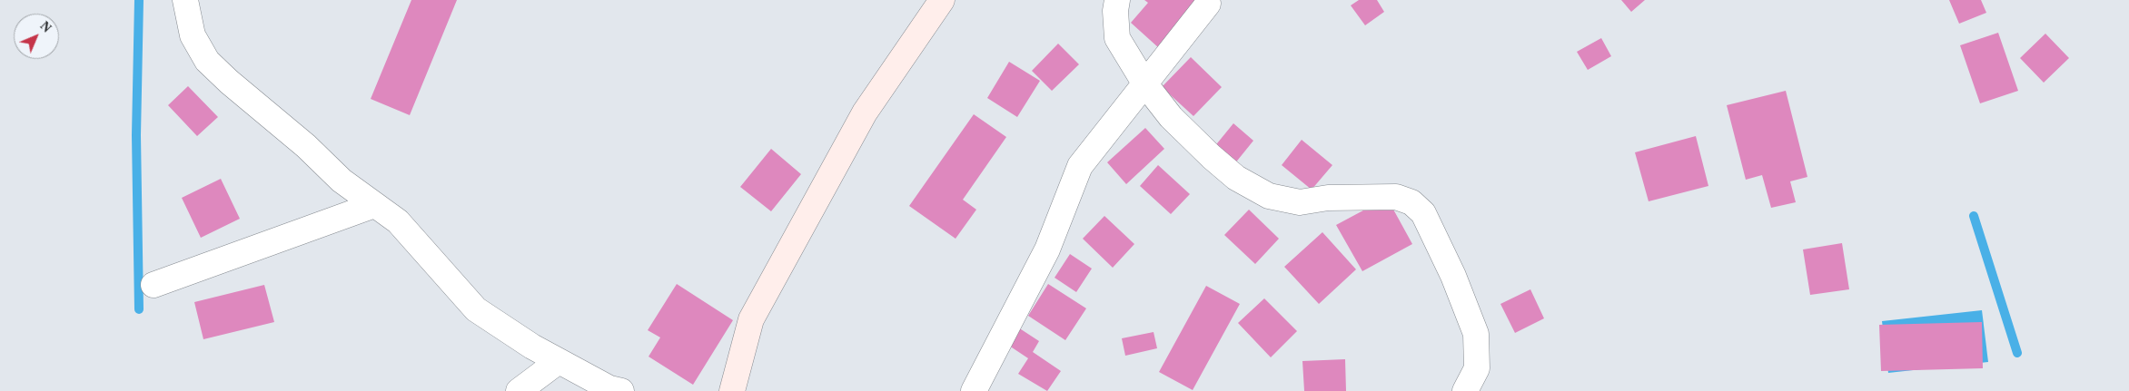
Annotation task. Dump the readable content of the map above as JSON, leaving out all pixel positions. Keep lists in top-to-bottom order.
{
  "north": "top right"
}
